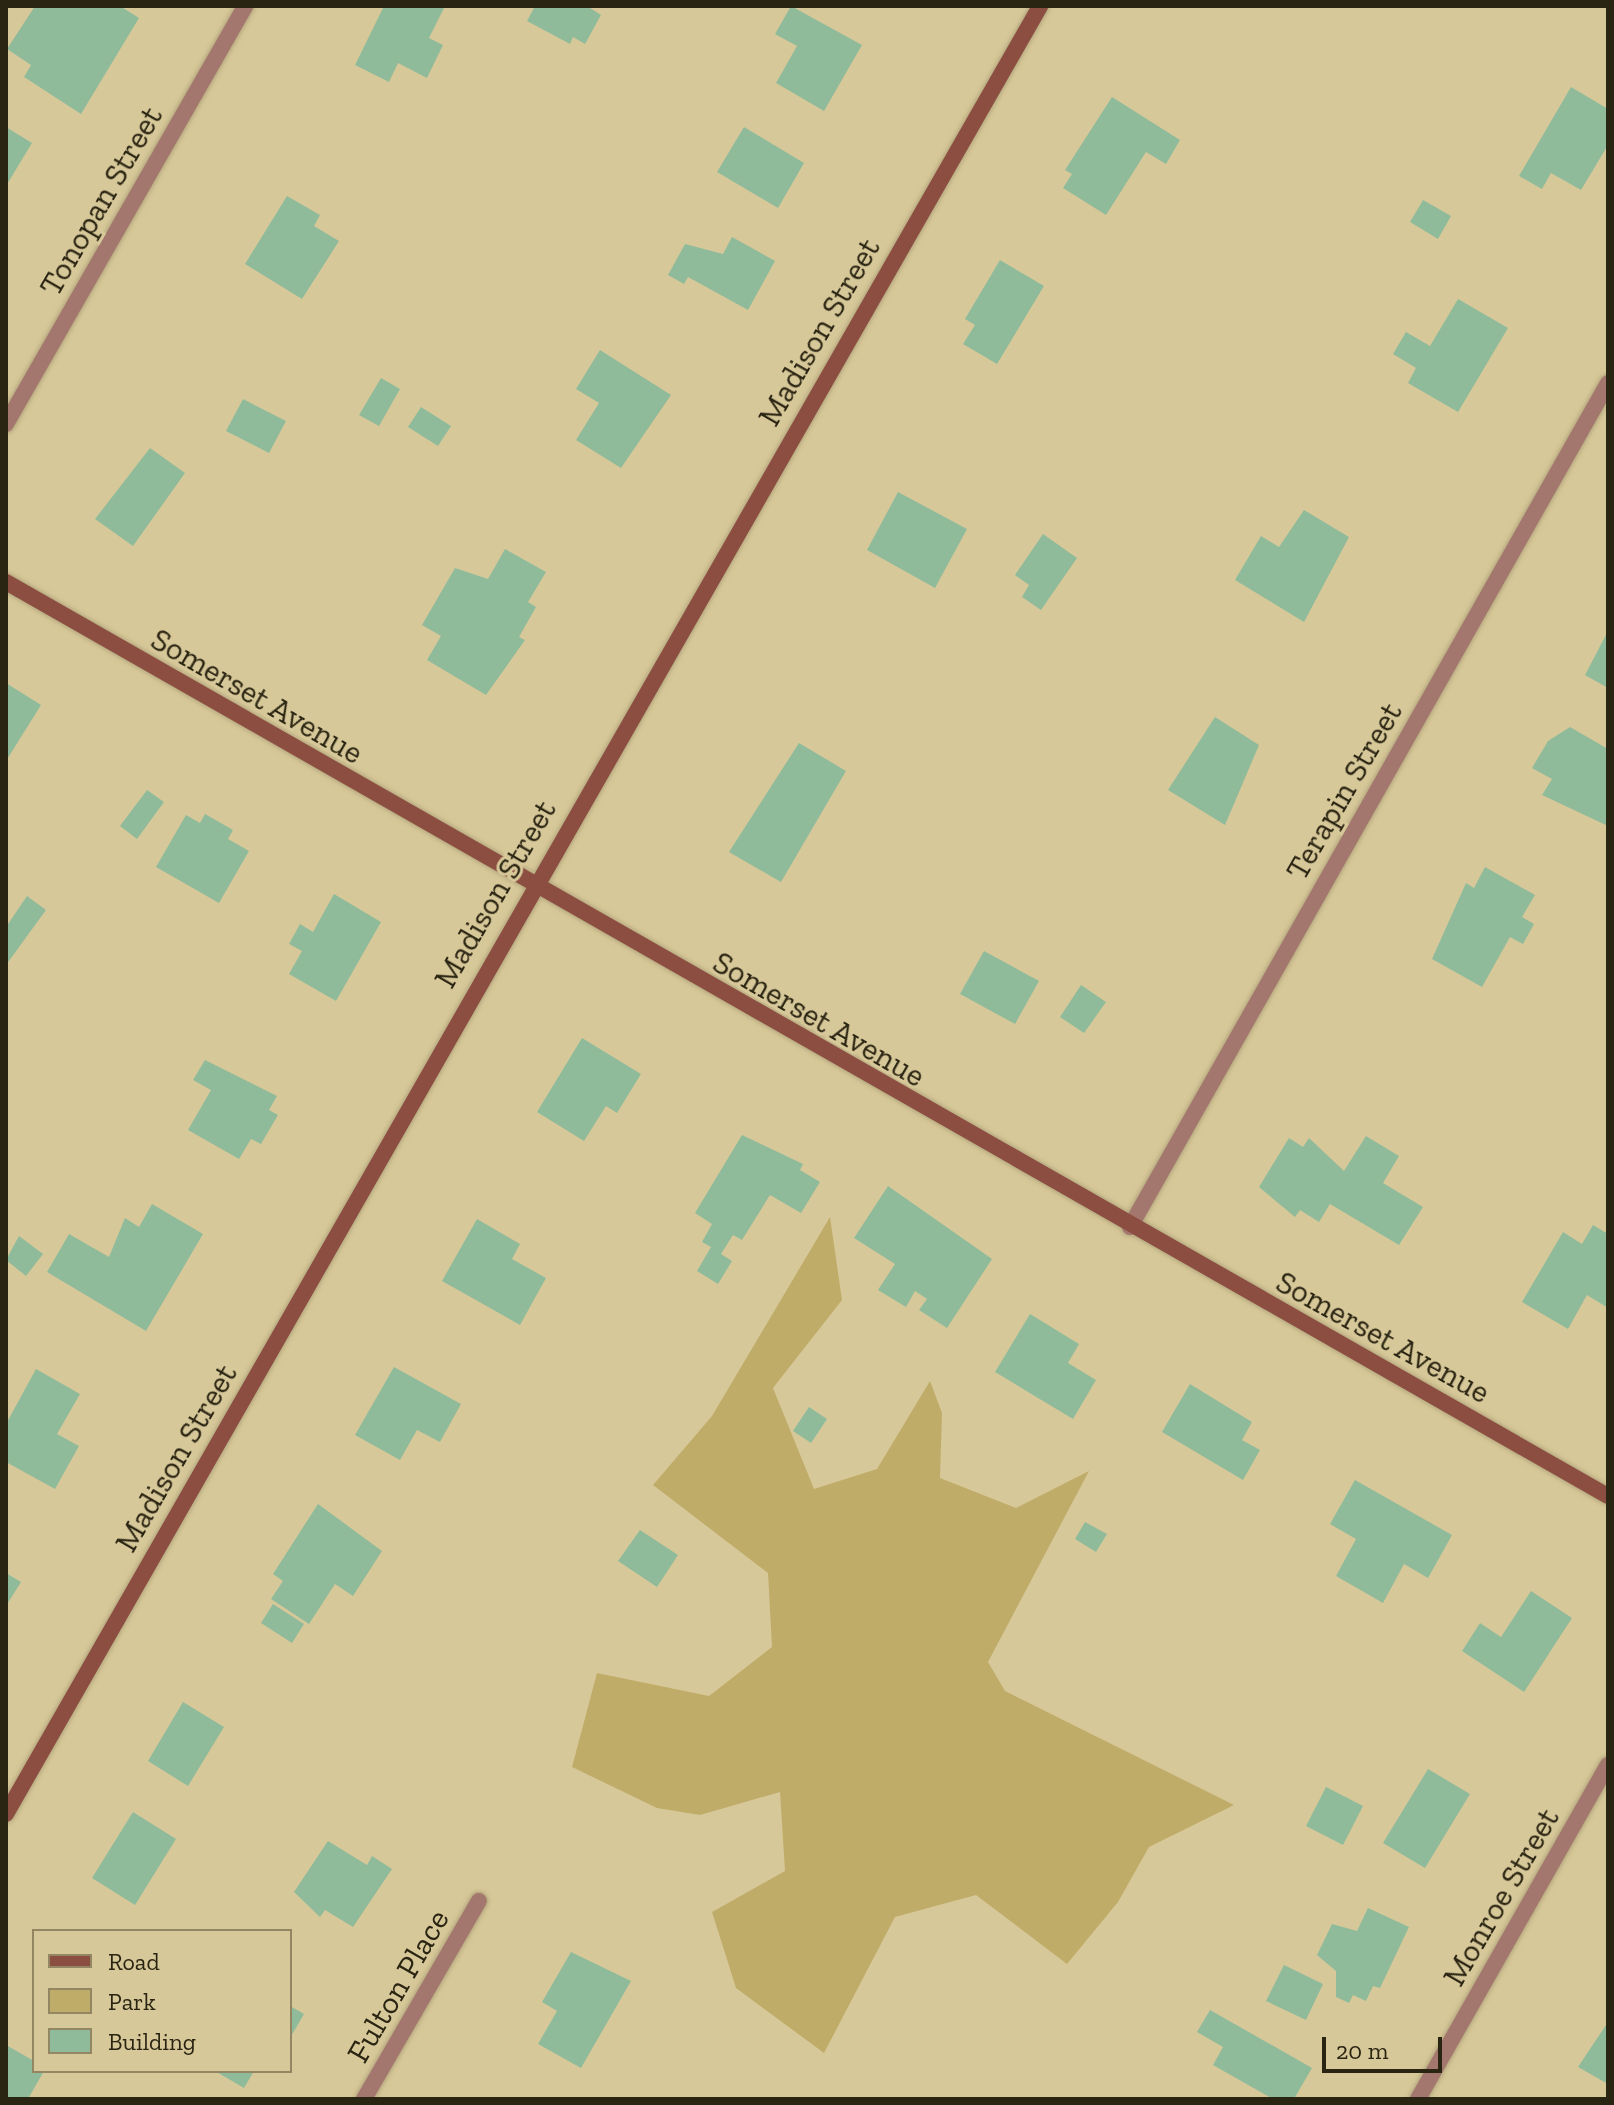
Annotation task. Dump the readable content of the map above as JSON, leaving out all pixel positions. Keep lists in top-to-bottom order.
{
  "streets": {
    "street": [
      "Tonopan Street",
      "Madison Street",
      "Somerset Avenue",
      "Terapin Street",
      "Monroe Street",
      "Fulton Place"
    ]
  },
  "crossings": [
    ["Madison Street", "Somerset Avenue"],
    ["Somerset Avenue", "Terapin Street"]
  ],
  "legend": ["Road", "Park", "Building"],
  "scale_bar": "20 m"
}
